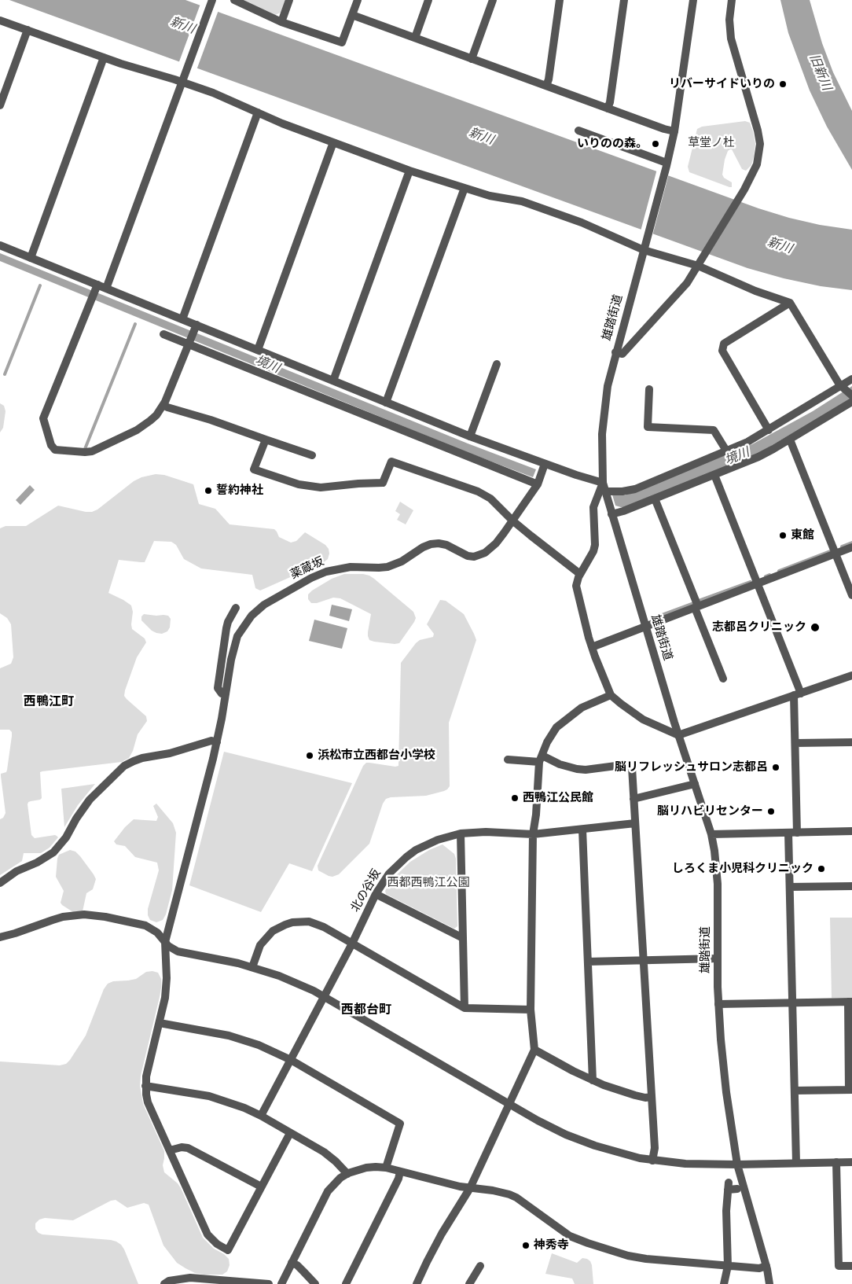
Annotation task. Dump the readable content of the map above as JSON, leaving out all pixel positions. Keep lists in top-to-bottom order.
{
  "streets": {
    "street": ["雄踏街道", "薬蔵坂", "北の谷坂"]
  },
  "districts": ["西鴨江町", "西都台町"],
  "water": ["新川", "旧新川", "境川"],
  "parks": ["草堂ノ杜", "西都西鴨江公園"],
  "places": [
    "リバーサイドいりの",
    "いりのの森。",
    "誓約神社",
    "東館",
    "志都呂クリニック",
    "浜松市立西都台小学校",
    "脳リフレッシュサロン志都呂",
    "西鴨江公民館",
    "脳リハビリセンター",
    "しろくま小児科クリニック",
    "神秀寺"
  ]
}
